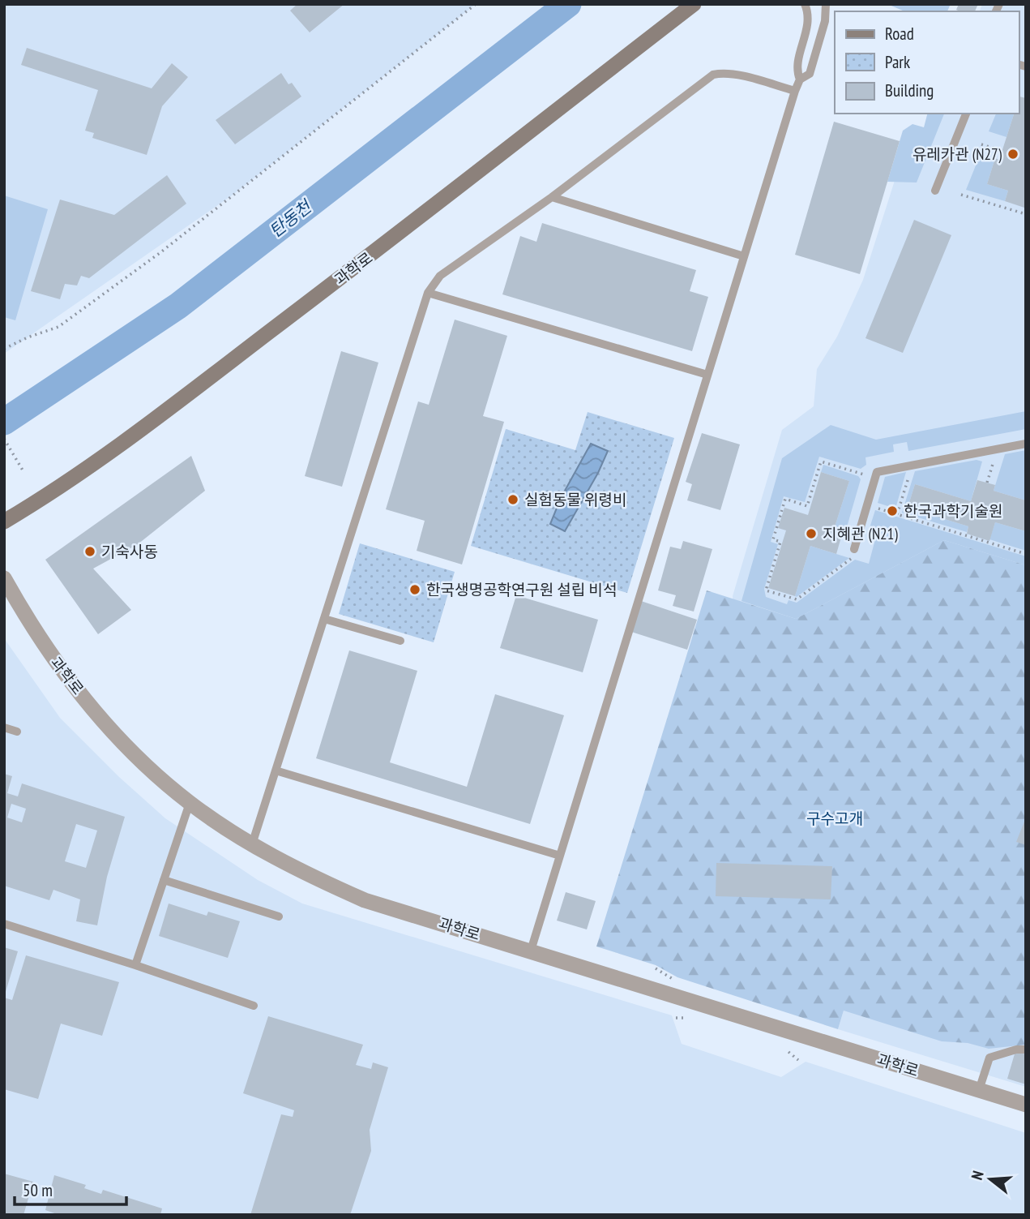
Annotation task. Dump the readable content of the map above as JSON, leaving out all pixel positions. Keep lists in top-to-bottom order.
{
  "streets": {
    "main road": ["과학로"]
  },
  "water": ["탄동천"],
  "parks": ["구수고개"],
  "places": [
    "유레카관 (N27)",
    "실험동물 위령비",
    "한국과학기술원",
    "지혜관 (N21)",
    "기숙사동",
    "한국생명공학연구원 설립 비석"
  ],
  "legend": ["Road", "Park", "Building"],
  "scale_bar": "50 m",
  "north": "left"
}
